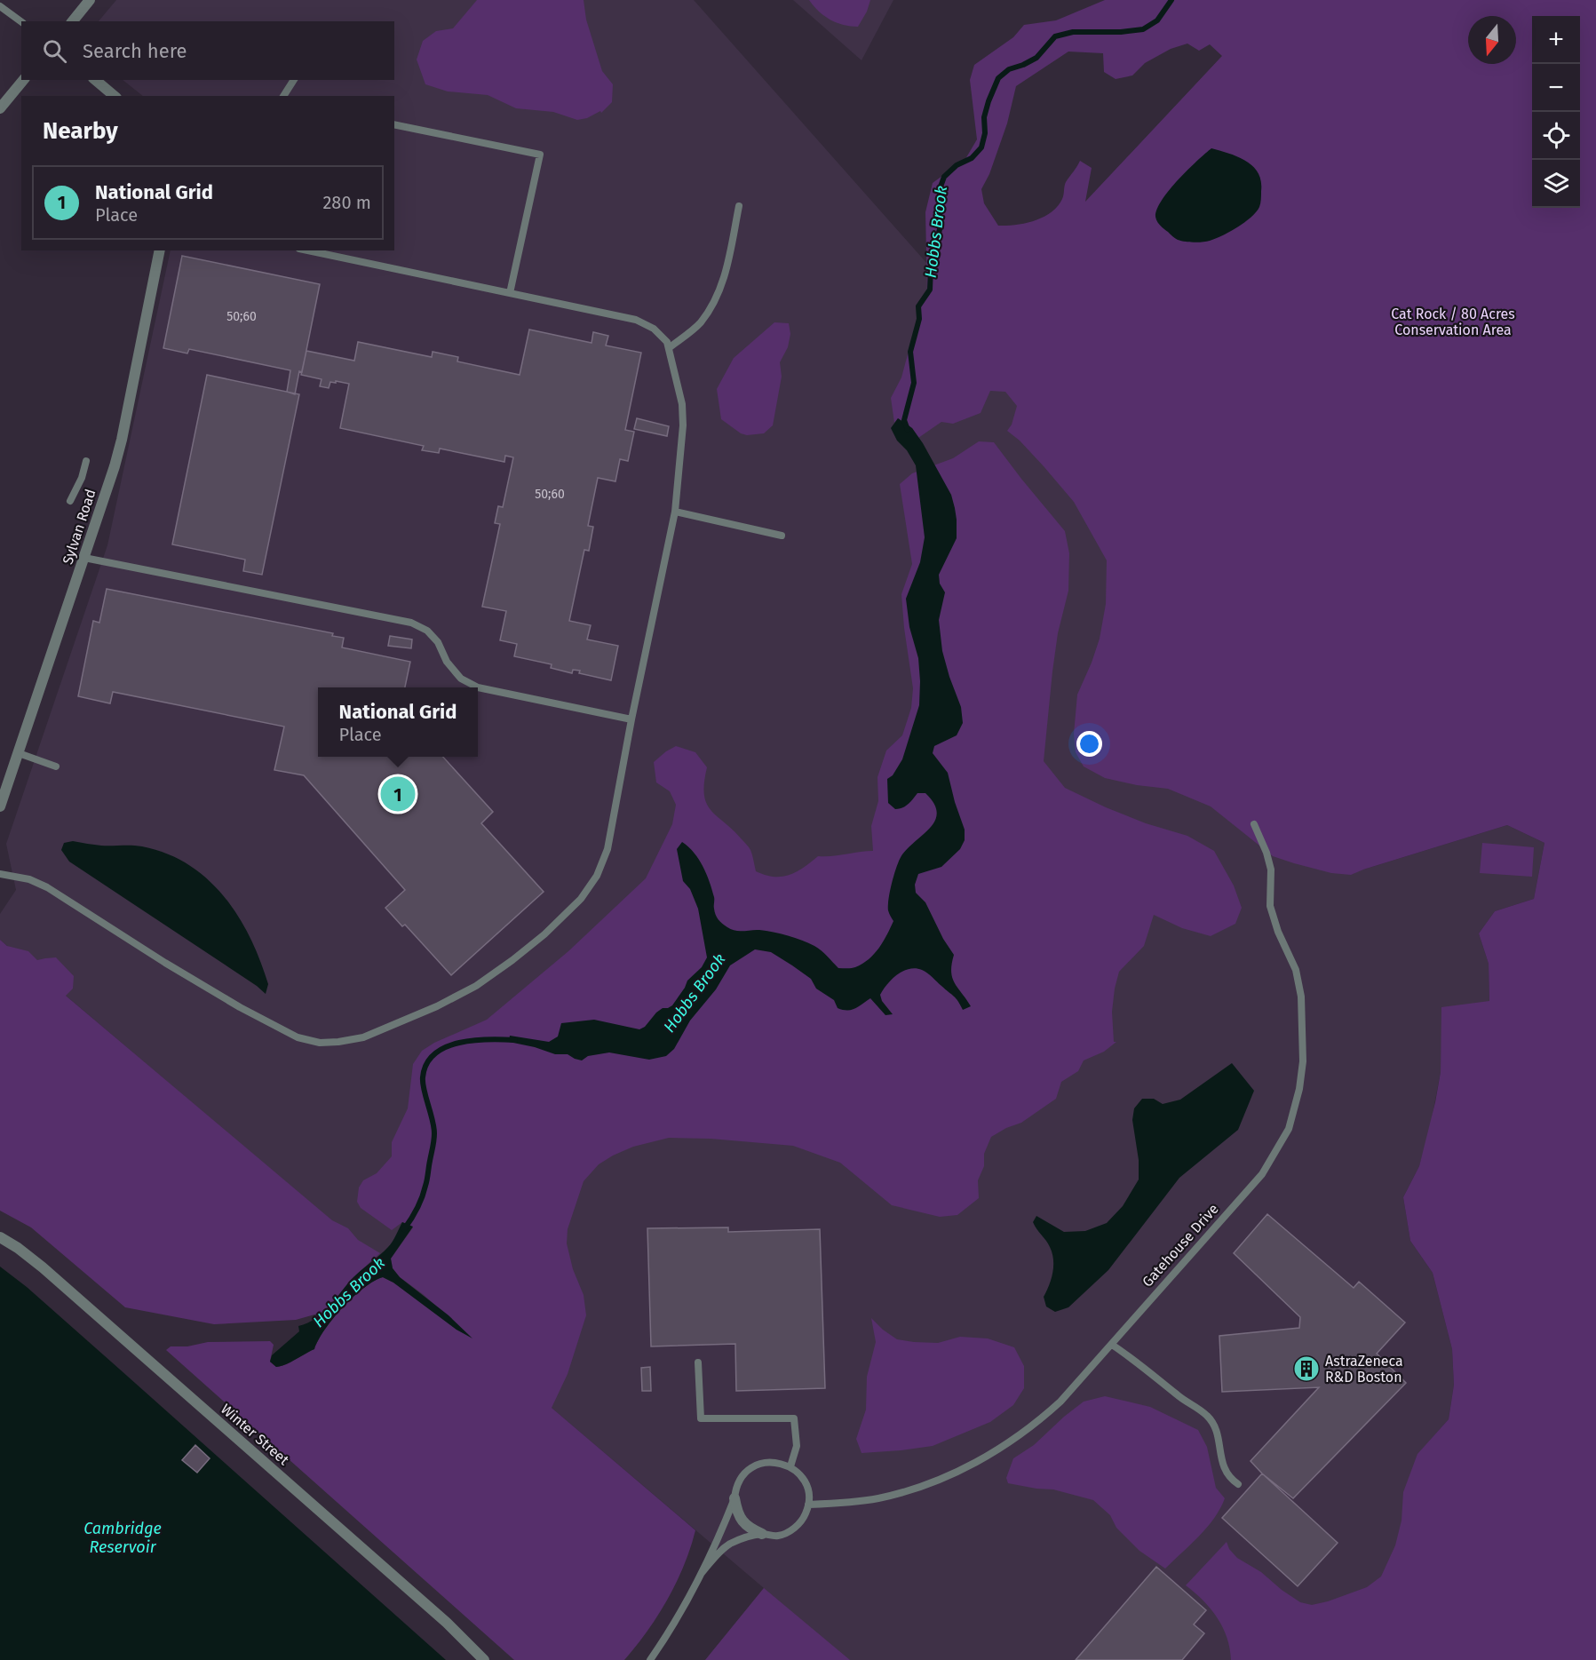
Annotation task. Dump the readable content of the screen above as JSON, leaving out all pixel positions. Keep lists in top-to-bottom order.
{
  "streets": {
    "street": ["Sylvan Road", "Winter Street"],
    "lane": ["Gatehouse Drive"]
  },
  "water": ["Hobbs Brook", "Cambridge Reservoir"],
  "parks": ["Cat Rock / 80 Acres Conservation Area"],
  "places": {
    "building": ["AstraZeneca R&D Boston"]
  },
  "house_numbers": ["50;60", "50;60"],
  "north": "bottom",
  "page": {
    "map_buttons": ["+", "−"],
    "search": "Search here",
    "heading": "Nearby",
    "list": [
      {
        "mark": "1",
        "name": "National Grid",
        "note": "Place",
        "value": "280 m"
      }
    ],
    "popup": ["National Grid", "Place"],
    "pins": "1"
  }
}
